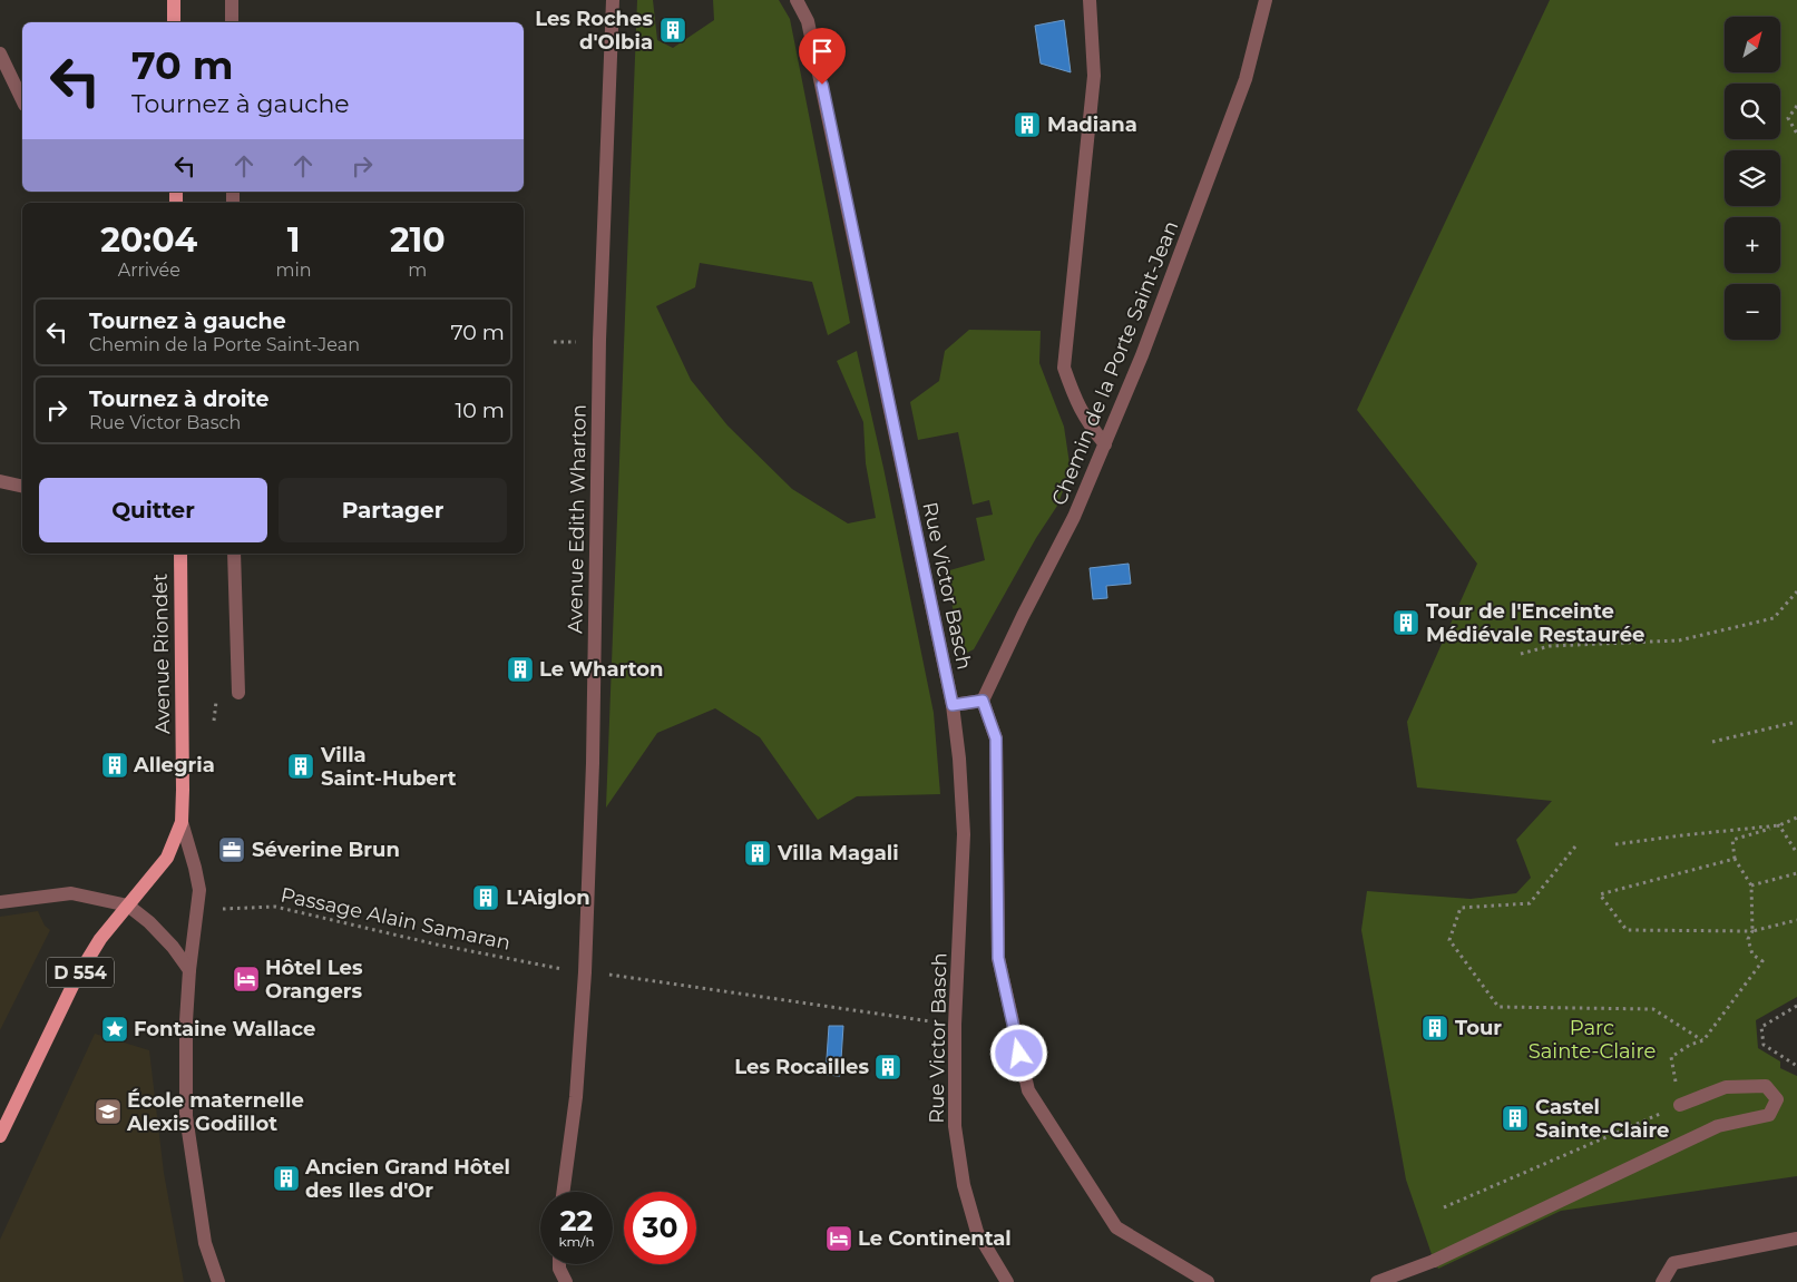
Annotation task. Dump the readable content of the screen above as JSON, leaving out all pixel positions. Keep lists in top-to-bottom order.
{
  "streets": {
    "main road": ["Avenue Riondet", "D 554"],
    "street": ["Chemin de la Porte Saint-Jean", "Avenue Edith Wharton", "Rue Victor Basch"],
    "path": ["Passage Alain Samaran"]
  },
  "crossings": [
    ["Avenue Riondet", "D 554"]
  ],
  "parks": ["Parc Sainte-Claire"],
  "places": {
    "building": [
      "Les Roches d'Olbia",
      "Madiana",
      "Tour de l'Enceinte Médiévale Restaurée",
      "Le Wharton",
      "Allegria",
      "Villa Saint-Hubert",
      "Villa Magali",
      "L'Aiglon",
      "Tour",
      "Les Rocailles",
      "Castel Sainte-Claire",
      "Ancien Grand Hôtel des Iles d'Or"
    ],
    "office": ["Séverine Brun"],
    "hotel": ["Hôtel Les Orangers", "Le Continental"],
    "place": ["Fontaine Wallace"],
    "school or university": ["École maternelle Alexis Godillot"]
  },
  "north": "top right",
  "page": {
    "map_buttons": ["+", "−"],
    "turn": ["70 m", "Tournez à gauche"],
    "eta": [
      "20:04",
      "Arrivée",
      "1",
      "min",
      "210",
      "m"
    ],
    "list": [
      {
        "name": "Tournez à gauche",
        "note": "Chemin de la Porte Saint-Jean",
        "value": "70 m"
      },
      {
        "name": "Tournez à droite",
        "note": "Rue Victor Basch",
        "value": "10 m"
      }
    ],
    "buttons": ["Quitter", "Partager"],
    "speed": "22 km/h",
    "limit": "30"
  }
}
